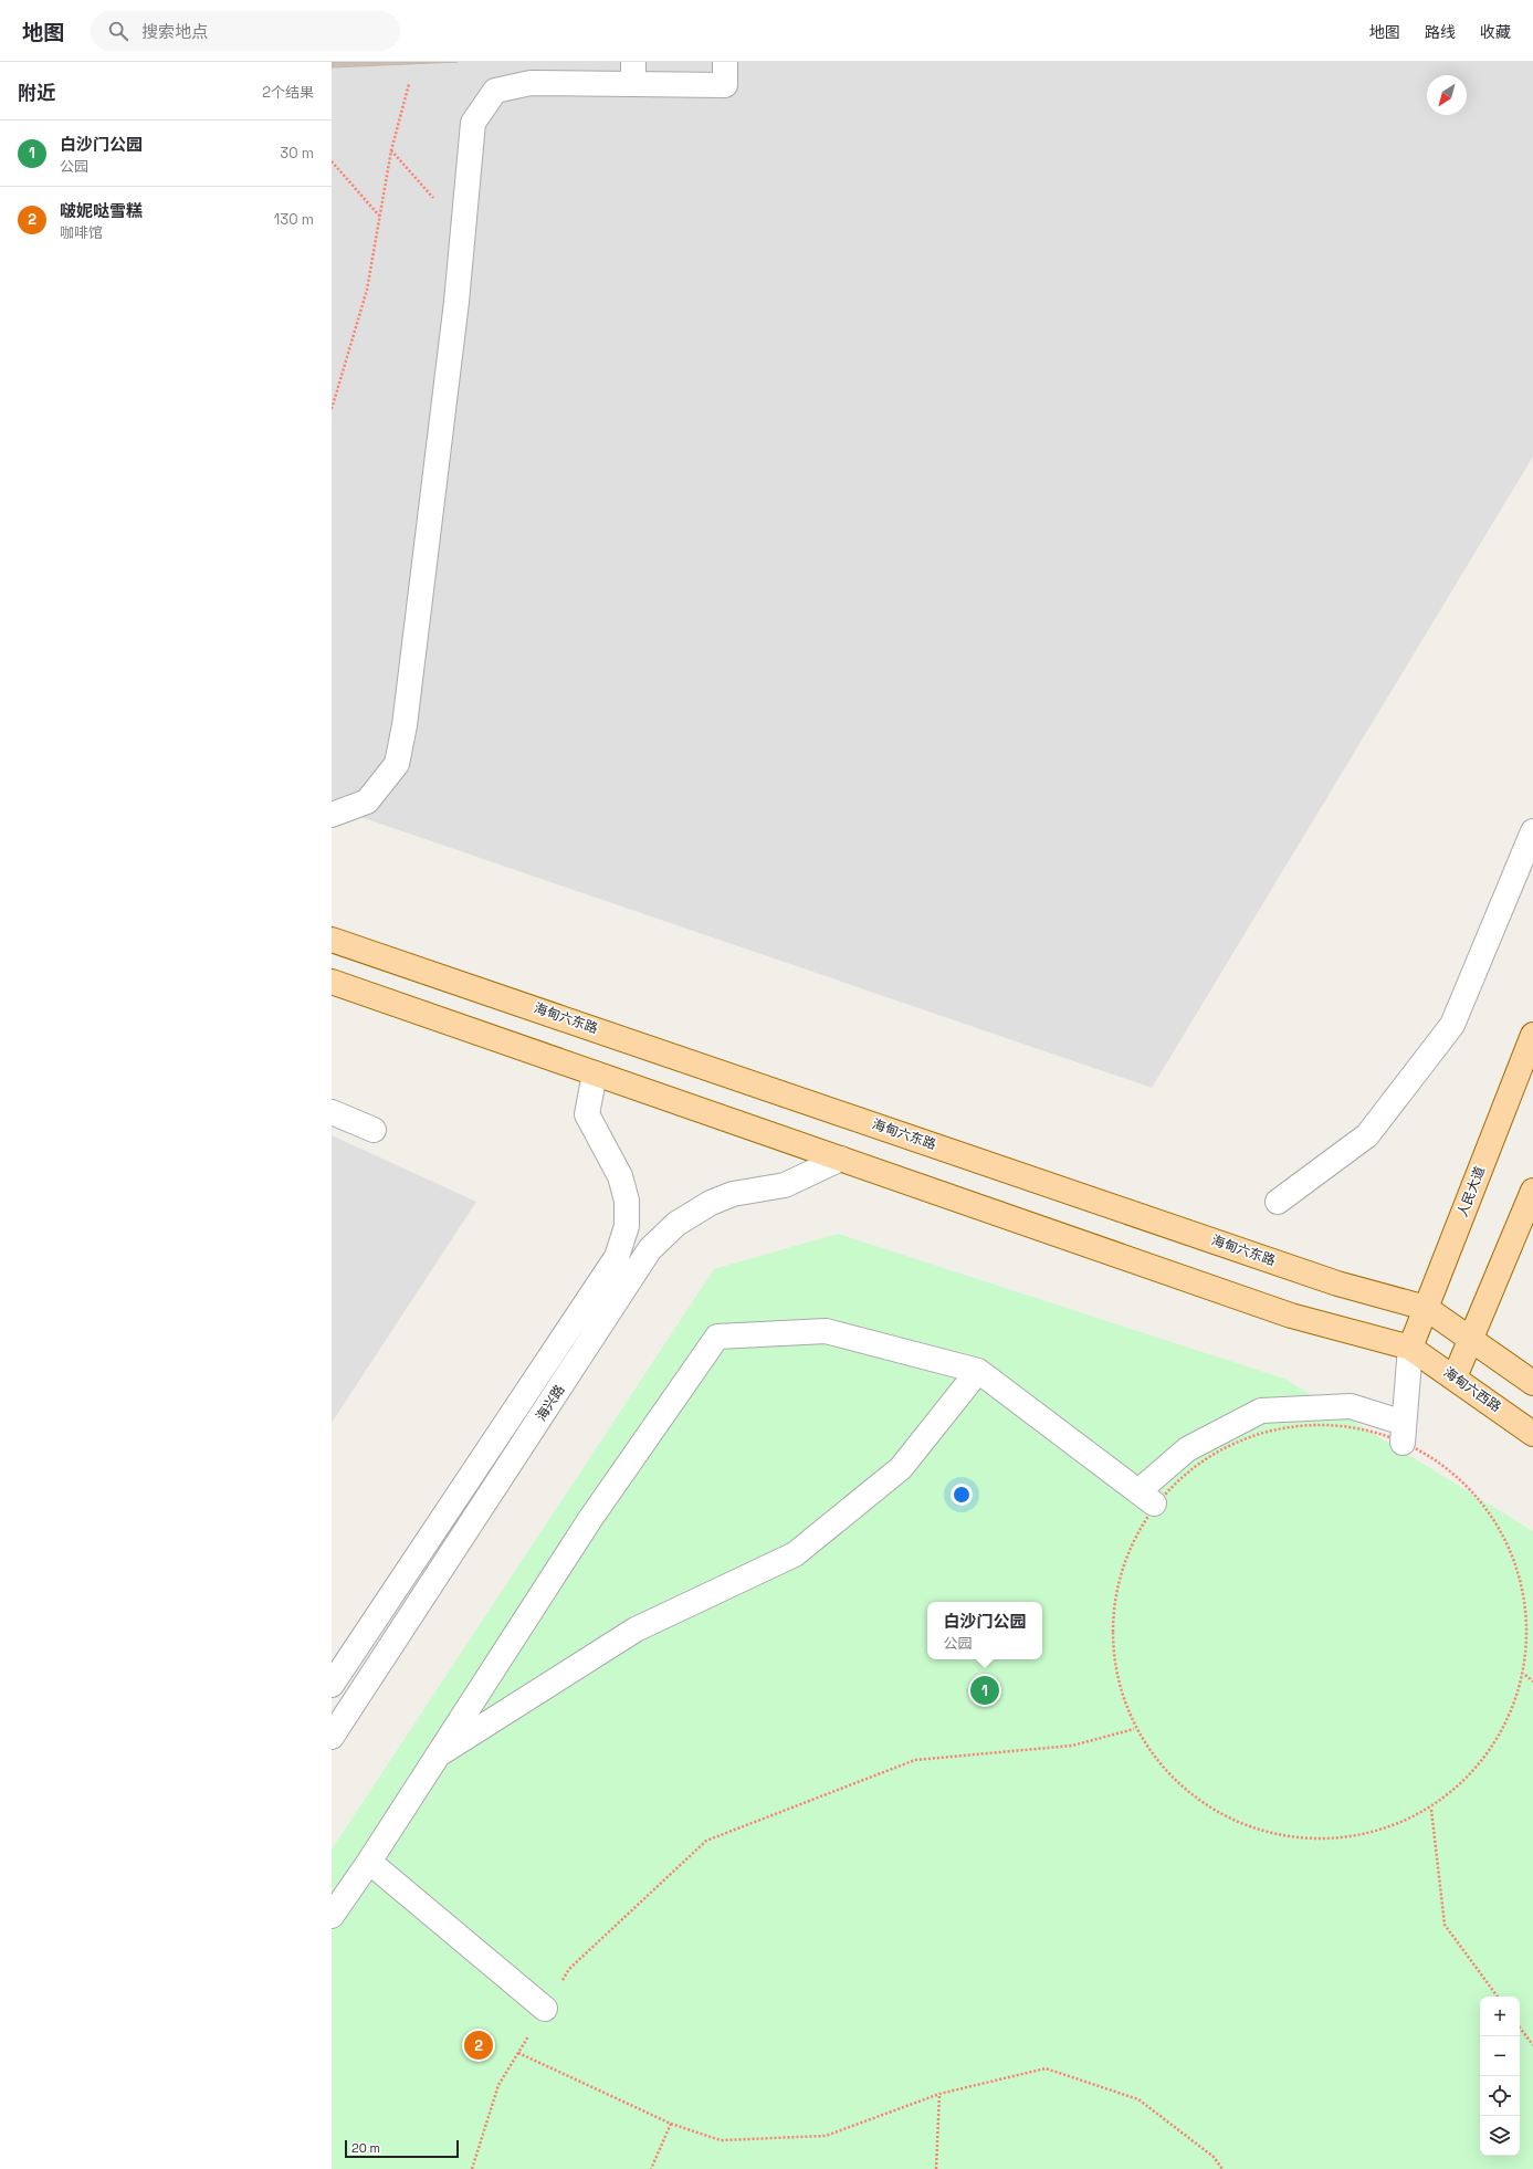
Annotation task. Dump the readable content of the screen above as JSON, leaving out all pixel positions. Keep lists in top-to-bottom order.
{
  "streets": {
    "main road": ["海甸六东路", "人民大道", "海甸六西路"],
    "street": ["海兴路"]
  },
  "crossings": [
    ["海甸六东路", "人民大道"],
    ["人民大道", "海甸六西路"]
  ],
  "scale_bar": "20 m",
  "north": "bottom left",
  "page": {
    "header": "地图",
    "search": "搜索地点",
    "nav": ["地图", "路线", "收藏"],
    "heading": ["附近", "2个结果"],
    "list": [
      {
        "mark": "1",
        "name": "白沙门公园",
        "note": "公园",
        "value": "30 m"
      },
      {
        "mark": "2",
        "name": "啵妮哒雪糕",
        "note": "咖啡馆",
        "value": "130 m"
      }
    ],
    "popup": ["白沙门公园", "公园"],
    "pins": ["1", "2"],
    "map_buttons": ["+", "−"],
    "scale": "20 m"
  }
}
